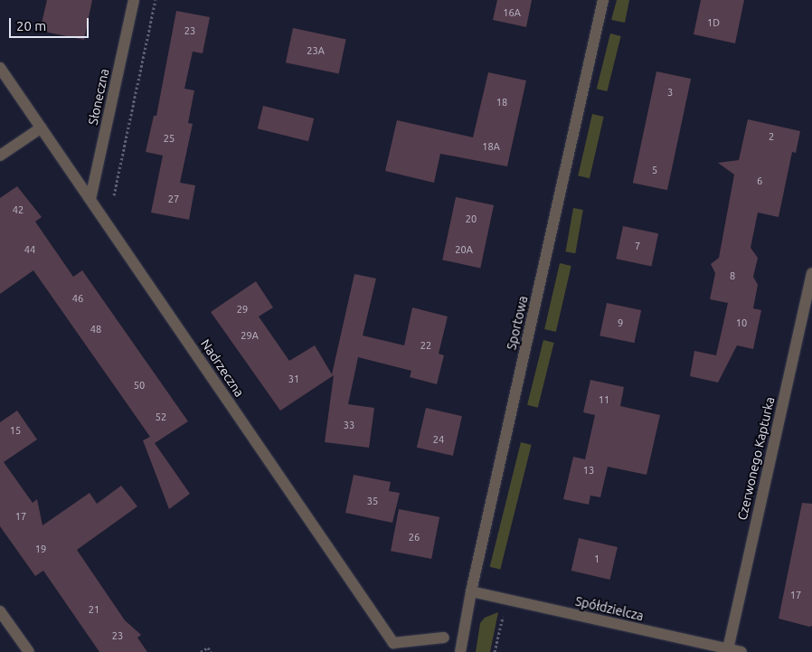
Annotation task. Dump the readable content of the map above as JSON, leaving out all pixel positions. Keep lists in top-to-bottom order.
{
  "streets": {
    "street": [
      "Słoneczna",
      "Sportowa",
      "Nadrzeczna",
      "Czerwonego Kapturka",
      "Spółdzielcza"
    ]
  },
  "crossings": [
    ["Słoneczna", "Nadrzeczna"],
    ["Sportowa", "Spółdzielcza"],
    ["Czerwonego Kapturka", "Spółdzielcza"]
  ],
  "house_numbers": [
    "16A",
    "1D",
    "23",
    "23A",
    "3",
    "18",
    "2",
    "25",
    "18A",
    "5",
    "6",
    "27",
    "42",
    "20",
    "7",
    "44",
    "20A",
    "8",
    "46",
    "29",
    "9",
    "10",
    "48",
    "29A",
    "22",
    "31",
    "50",
    "11",
    "52",
    "33",
    "15",
    "24",
    "13",
    "35",
    "17",
    "26",
    "19",
    "1",
    "17",
    "21",
    "23"
  ],
  "scale_bar": "20 m"
}
